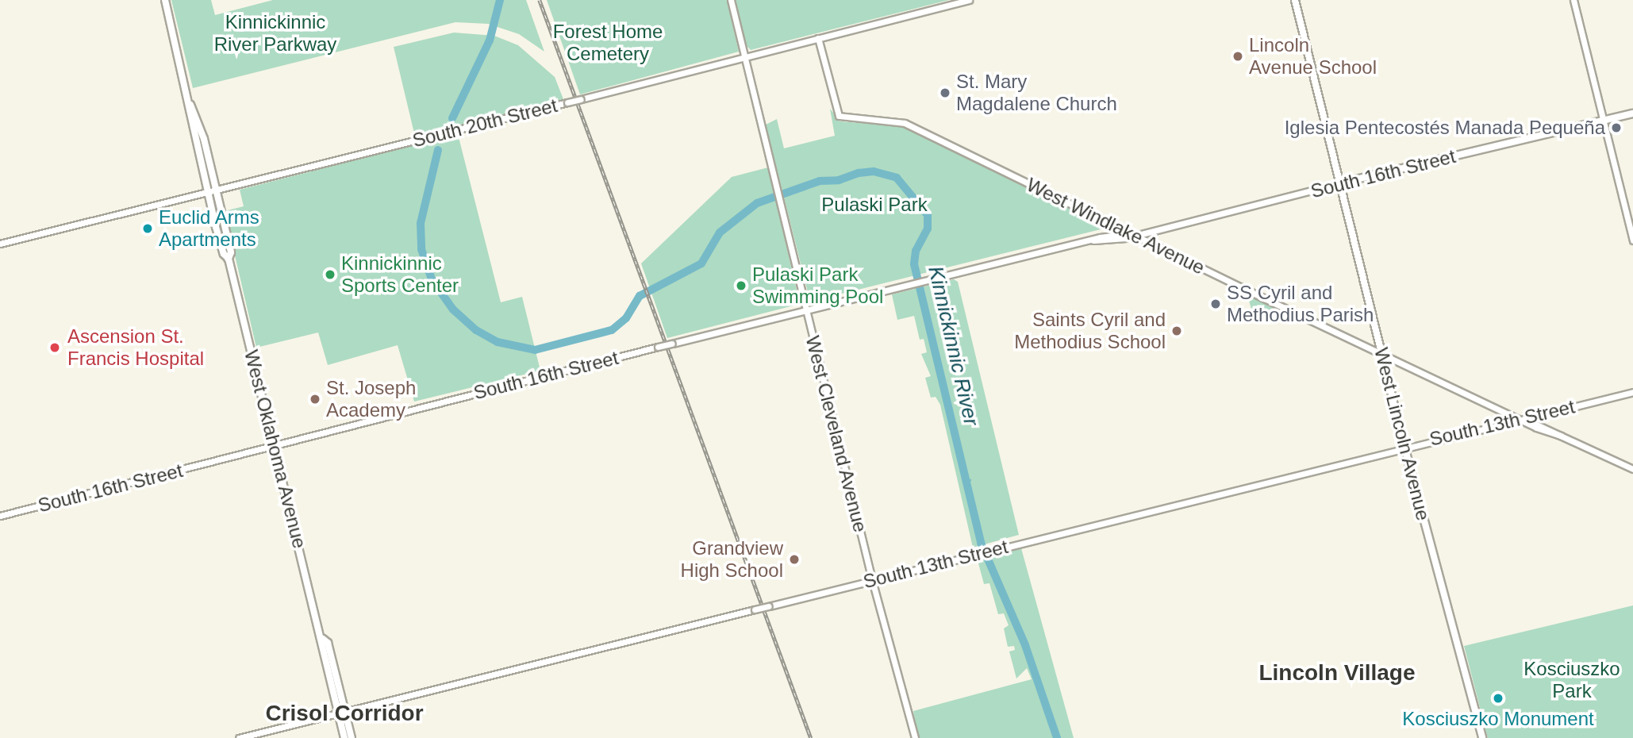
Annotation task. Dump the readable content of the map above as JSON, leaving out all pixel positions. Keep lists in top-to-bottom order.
{
  "streets": {
    "main road": ["South 16th Street", "West Lincoln Avenue", "West Oklahoma Avenue"],
    "street": [
      "South 20th Street",
      "West Windlake Avenue",
      "South 13th Street",
      "West Cleveland Avenue"
    ]
  },
  "crossings": [
    ["South 20th Street", "West Windlake Avenue"],
    ["South 20th Street", "West Cleveland Avenue"],
    ["South 20th Street", "West Oklahoma Avenue"],
    ["South 16th Street", "West Windlake Avenue"],
    ["South 16th Street", "West Cleveland Avenue"],
    ["South 16th Street", "West Lincoln Avenue"],
    ["South 16th Street", "West Oklahoma Avenue"],
    ["West Windlake Avenue", "South 13th Street"],
    ["West Windlake Avenue", "West Lincoln Avenue"],
    ["South 13th Street", "West Cleveland Avenue"],
    ["South 13th Street", "West Lincoln Avenue"],
    ["South 13th Street", "West Oklahoma Avenue"]
  ],
  "districts": ["Lincoln Village", "Crisol Corridor"],
  "water": ["Kinnickinnic River"],
  "parks": [
    "Kinnickinnic River Parkway",
    "Forest Home Cemetery",
    "Pulaski Park",
    "Kosciuszko Park"
  ],
  "places": [
    "Lincoln Avenue School",
    "St. Mary Magdalene Church",
    "Iglesia Pentecostés Manada Pequeña",
    "Euclid Arms Apartments",
    "Kinnickinnic Sports Center",
    "Pulaski Park Swimming Pool",
    "SS Cyril and Methodius Parish",
    "Saints Cyril and Methodius School",
    "Ascension St. Francis Hospital",
    "St. Joseph Academy",
    "Grandview High School",
    "Kosciuszko Monument"
  ]
}
